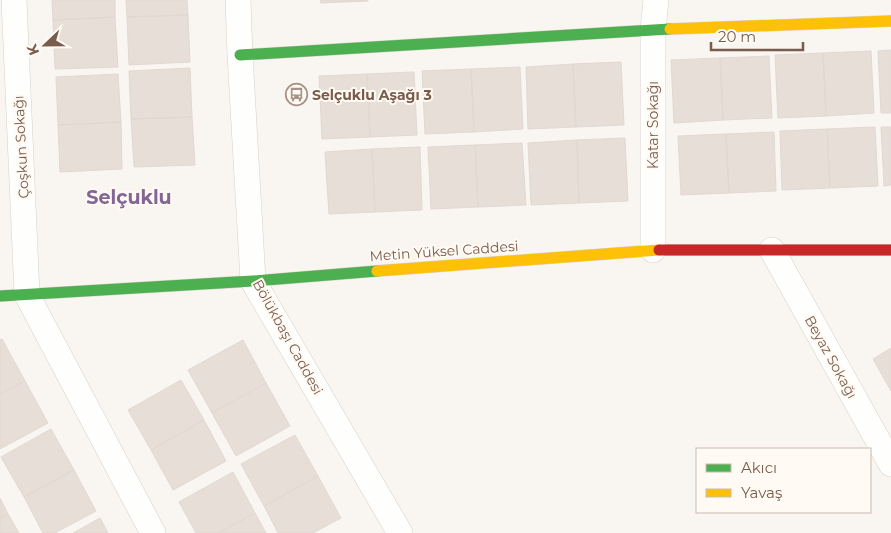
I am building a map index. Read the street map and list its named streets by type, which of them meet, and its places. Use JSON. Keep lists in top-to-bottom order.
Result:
{
  "streets": {
    "street": [
      "Katar Sokağı",
      "Çoşkun Sokağı",
      "Metin Yüksel Caddesi",
      "Bölükbaşı Caddesi",
      "Beyaz Sokağı"
    ]
  },
  "crossings": [
    ["Katar Sokağı", "Metin Yüksel Caddesi"],
    ["Çoşkun Sokağı", "Metin Yüksel Caddesi"],
    ["Metin Yüksel Caddesi", "Bölükbaşı Caddesi"],
    ["Metin Yüksel Caddesi", "Beyaz Sokağı"]
  ],
  "districts": ["Selçuklu"],
  "places": {
    "bus stop": ["Selçuklu Aşağı 3"]
  },
  "legend": ["Akıcı", "Yavaş"],
  "scale_bar": "20 m",
  "north": "left"
}
